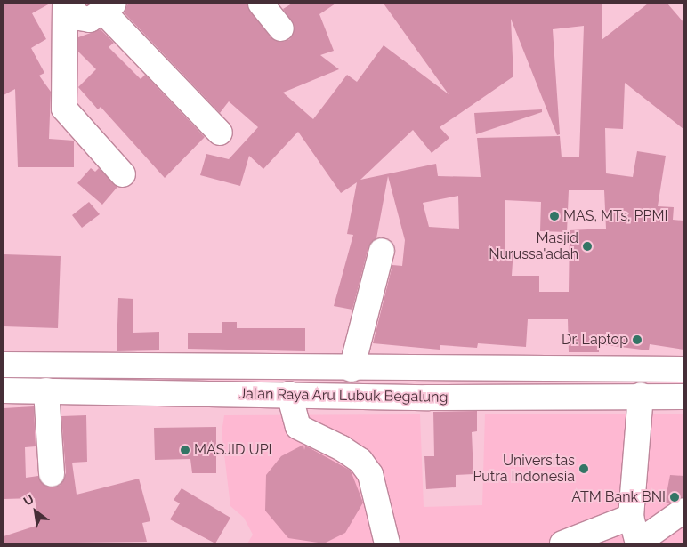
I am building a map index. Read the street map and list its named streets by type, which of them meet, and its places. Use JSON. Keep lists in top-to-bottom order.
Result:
{
  "streets": {
    "main road": ["Jalan Raya Aru Lubuk Begalung"]
  },
  "places": [
    "MAS, MTs, PPMI",
    "Masjid Nurussa'adah",
    "Dr. Laptop",
    "MASJID UPI",
    "Universitas Putra Indonesia",
    "ATM Bank BNI"
  ],
  "north": "top left"
}
